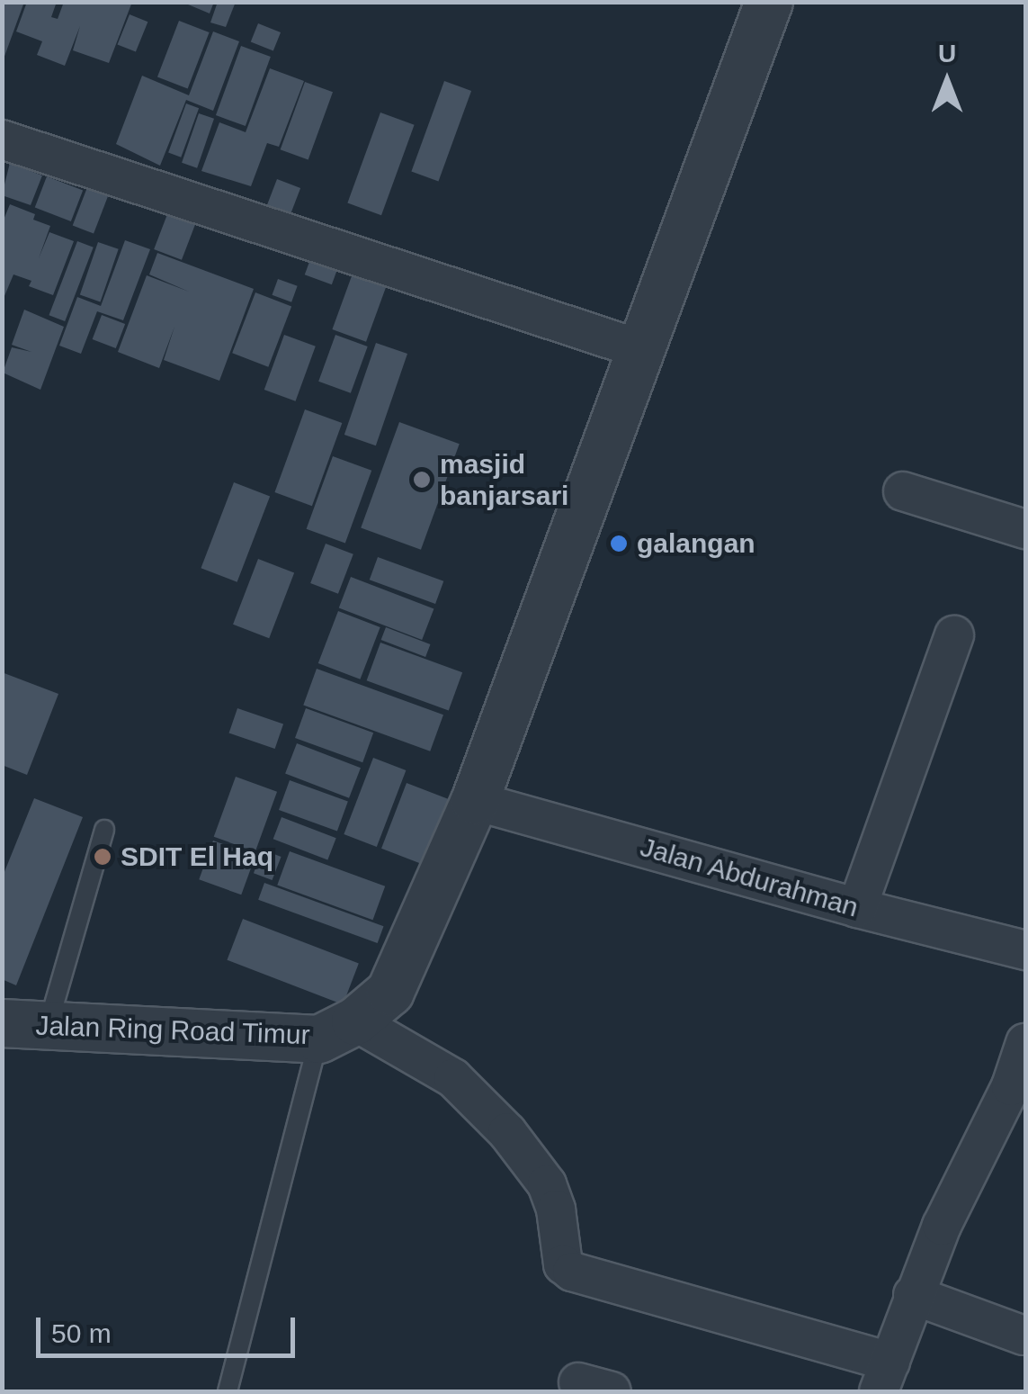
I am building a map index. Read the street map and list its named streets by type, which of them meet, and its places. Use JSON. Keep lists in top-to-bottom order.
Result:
{
  "streets": {
    "street": ["Jalan Abdurahman", "Jalan Ring Road Timur"]
  },
  "places": ["masjid banjarsari", "galangan", "SDIT El Haq"],
  "scale_bar": "50 m",
  "north": "top"
}
